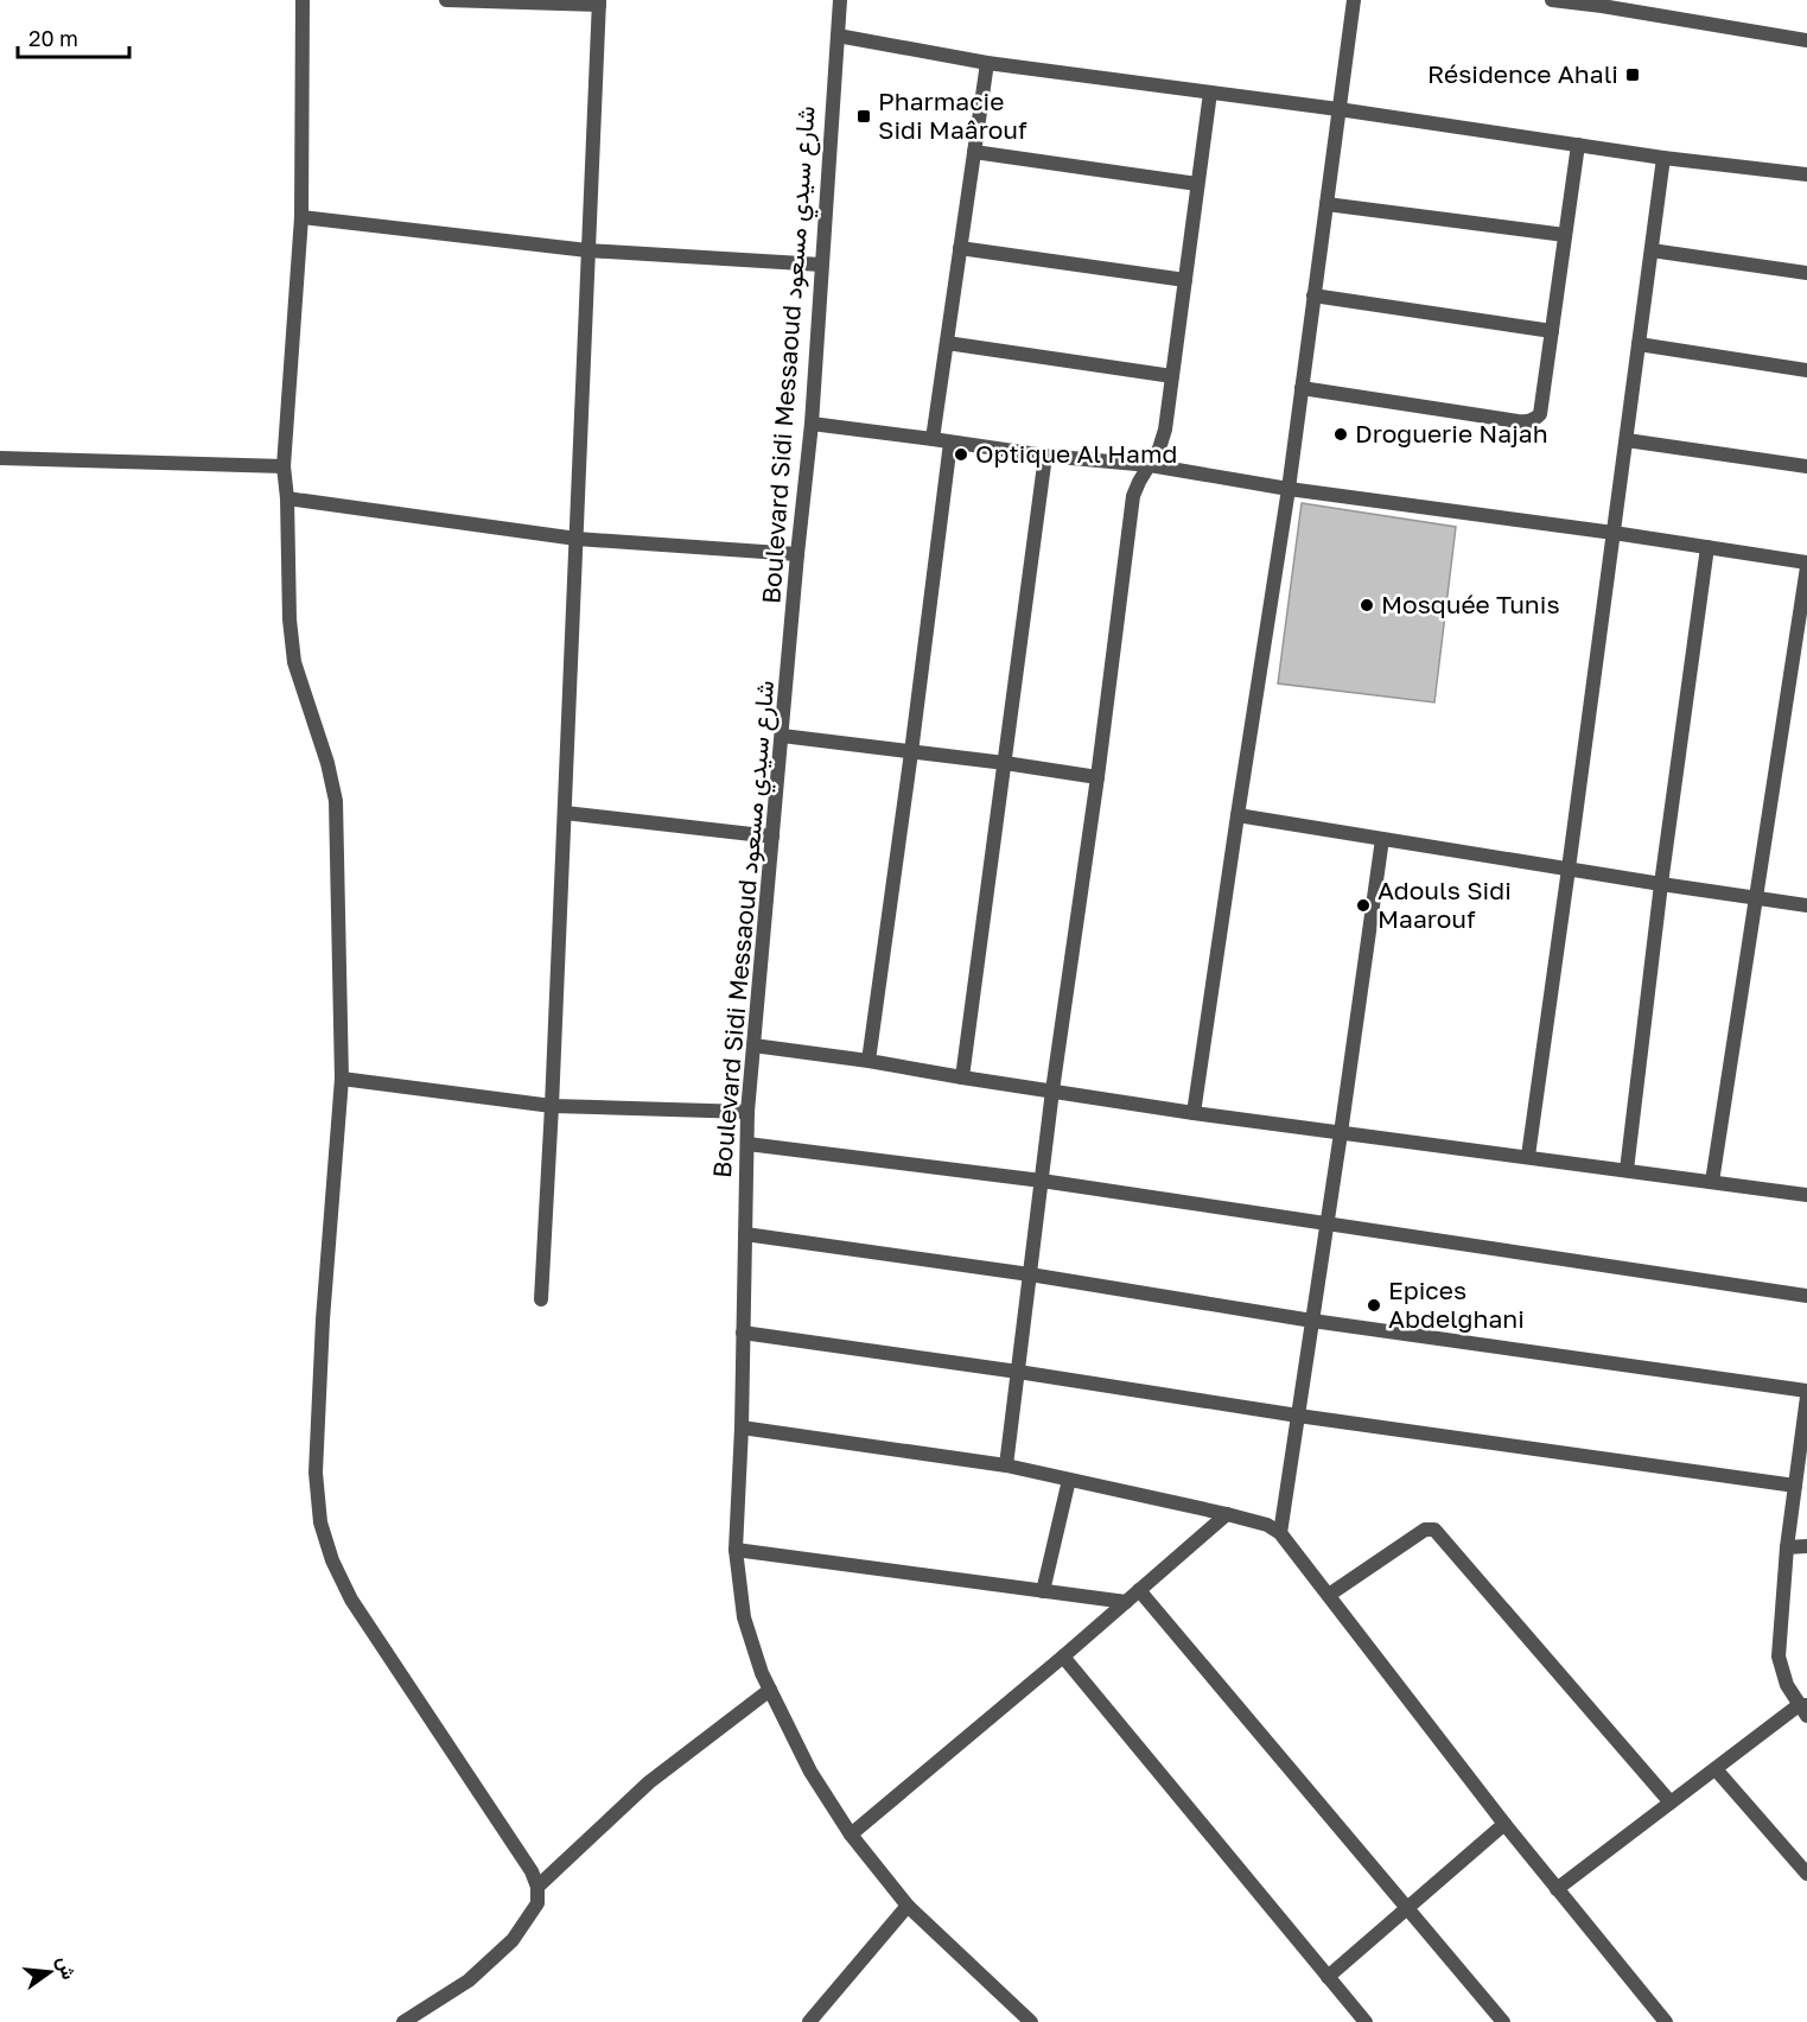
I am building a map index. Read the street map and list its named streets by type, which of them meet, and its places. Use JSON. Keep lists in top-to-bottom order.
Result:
{
  "streets": {
    "street": ["Boulevard Sidi Messaoud شارع سيدي مسعود"]
  },
  "places": {
    "transit": ["Résidence Ahali", "Pharmacie Sidi Maârouf"],
    "other": [
      "Droguerie Najah",
      "Optique Al Hamd",
      "Mosquée Tunis",
      "Adouls Sidi Maarouf",
      "Epices Abdelghani"
    ]
  },
  "scale_bar": "20 m",
  "north": "right"
}
